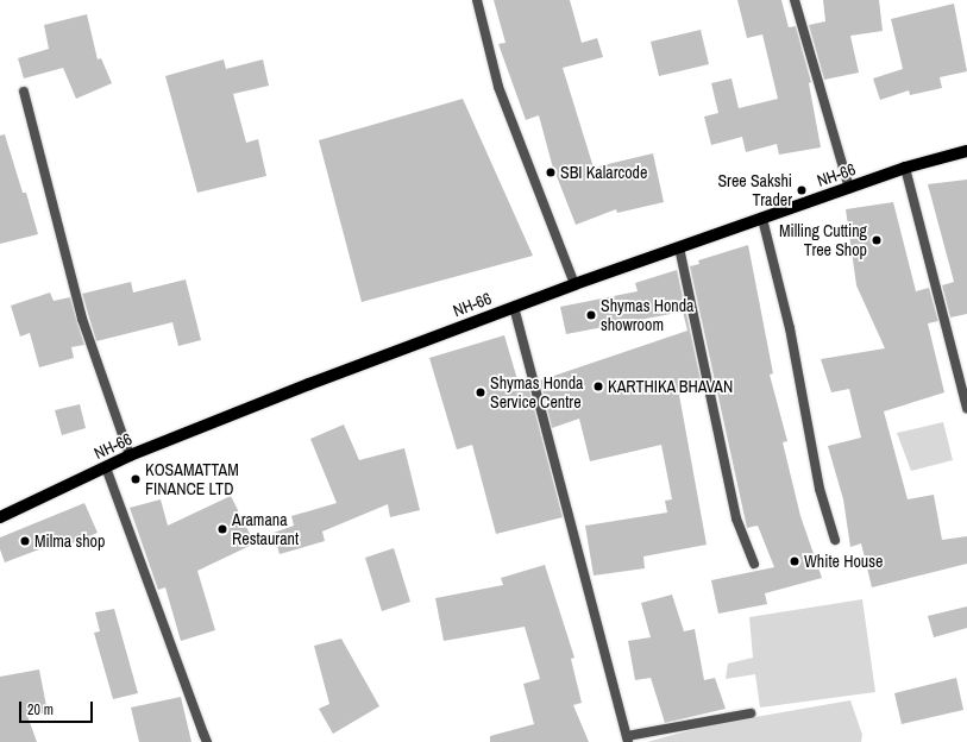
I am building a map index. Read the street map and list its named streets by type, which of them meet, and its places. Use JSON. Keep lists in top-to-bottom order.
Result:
{
  "streets": {
    "main road": ["NH-66"]
  },
  "places": [
    "SBI Kalarcode",
    "Sree Sakshi Trader",
    "Milling Cutting Tree Shop",
    "Shymas Honda showroom",
    "KARTHIKA BHAVAN",
    "Shymas Honda Service Centre",
    "KOSAMATTAM FINANCE LTD",
    "Aramana Restaurant",
    "Milma shop",
    "White House"
  ],
  "scale_bar": "20 m"
}
